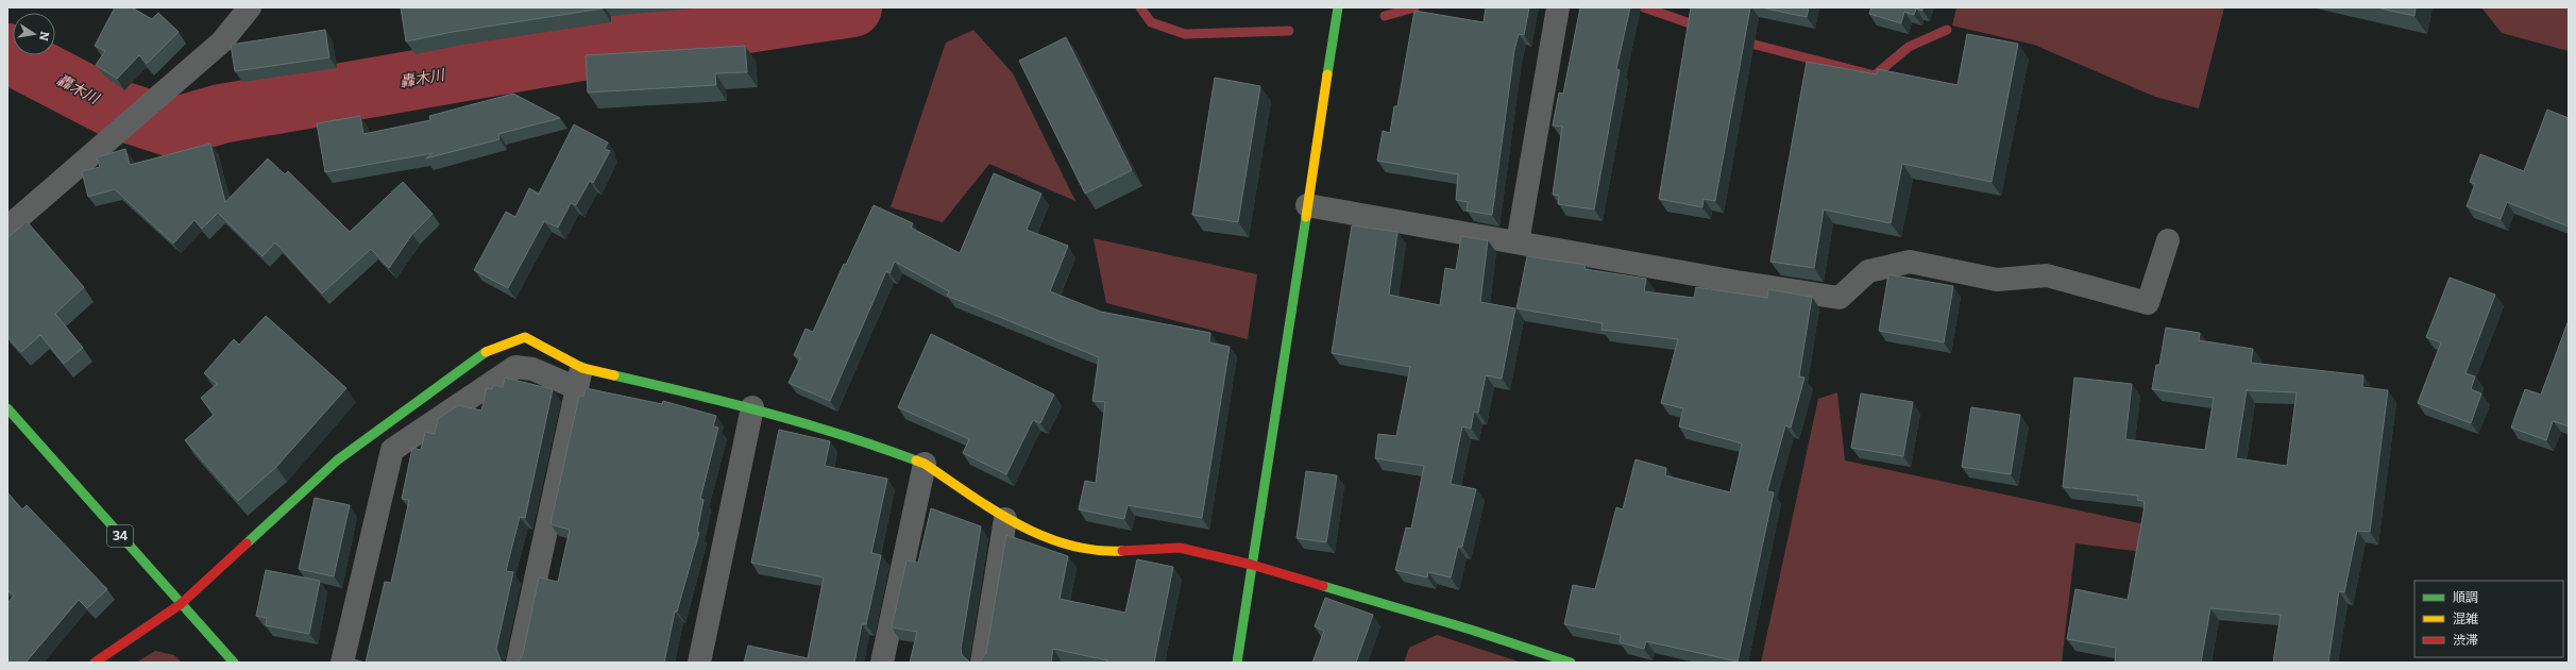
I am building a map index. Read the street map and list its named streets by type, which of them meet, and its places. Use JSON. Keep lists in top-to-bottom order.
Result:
{
  "streets": {
    "main road": ["34"]
  },
  "water": ["轟木川"],
  "legend": ["順調", "混雑", "渋滞"],
  "north": "right"
}
